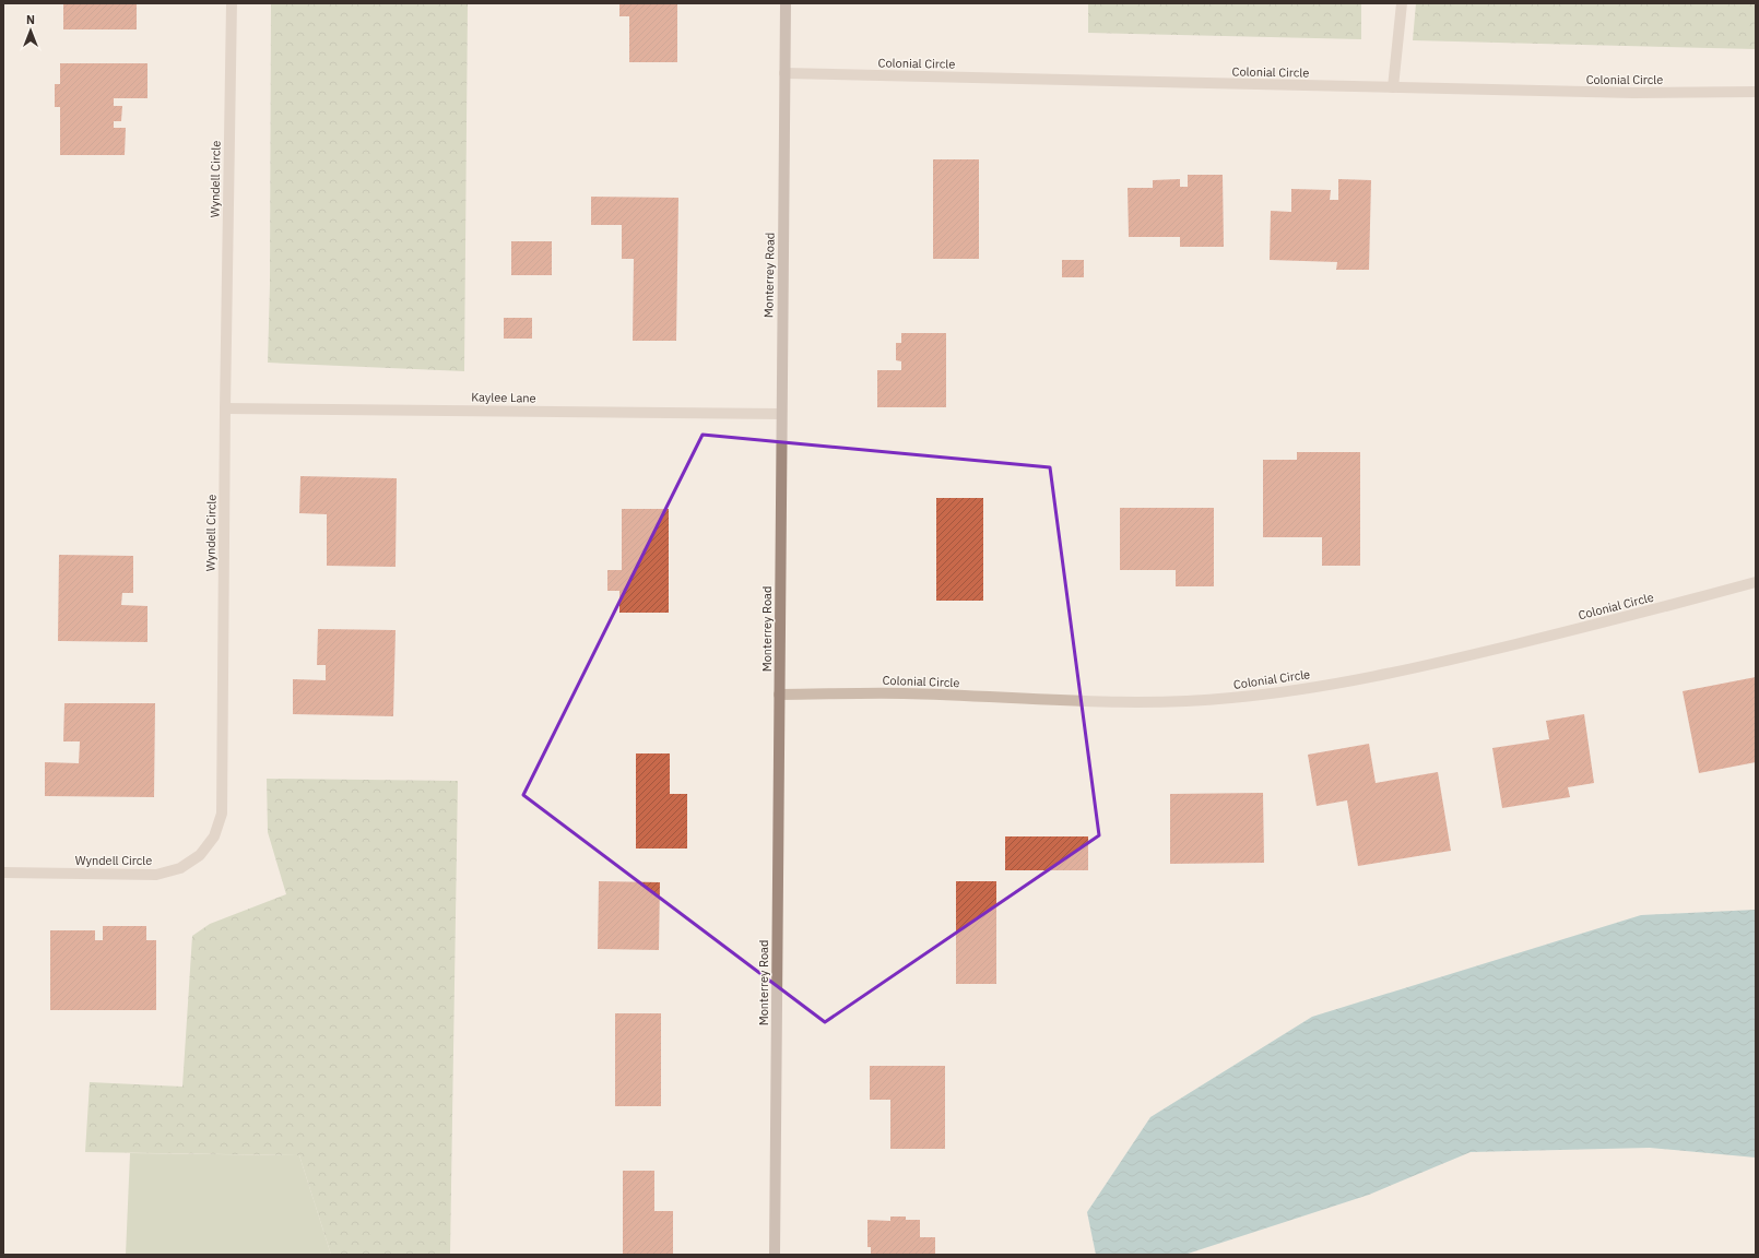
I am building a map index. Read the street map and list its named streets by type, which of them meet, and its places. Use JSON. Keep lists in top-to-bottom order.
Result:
{
  "streets": {
    "street": [
      "Colonial Circle",
      "Wyndell Circle",
      "Monterrey Road",
      "Kaylee Lane"
    ]
  },
  "crossings": [
    ["Colonial Circle", "Monterrey Road"],
    ["Wyndell Circle", "Kaylee Lane"],
    ["Monterrey Road", "Kaylee Lane"]
  ],
  "north": "top"
}
